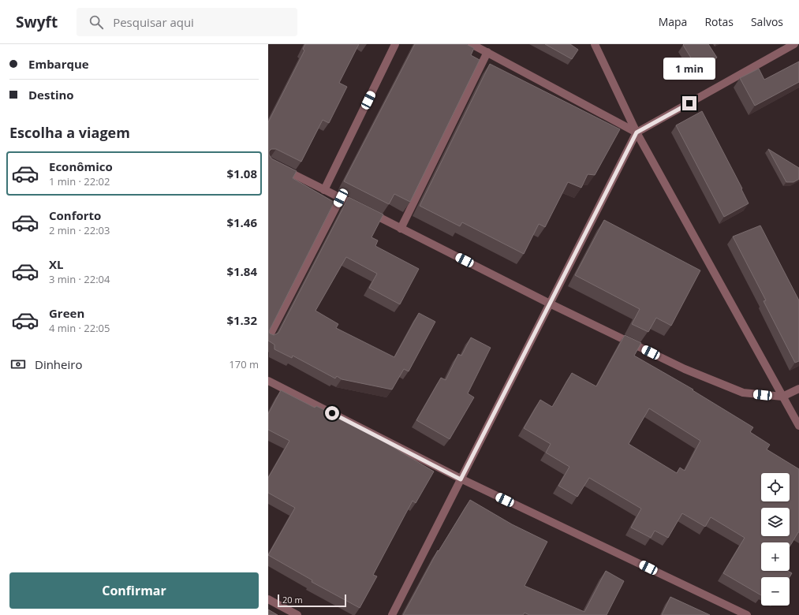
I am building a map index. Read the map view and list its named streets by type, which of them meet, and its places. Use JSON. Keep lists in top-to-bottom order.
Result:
{
  "scale_bar": "20 m",
  "page": {
    "header": "Swyft",
    "search": "Pesquisar aqui",
    "nav": ["Mapa", "Rotas", "Salvos"],
    "banner": ["Embarque", "Destino"],
    "bubble": "1 min",
    "heading": "Escolha a viagem",
    "list": [
      {
        "name": "Econômico",
        "note": "1 min · 22:02",
        "value": "$1.08"
      },
      {
        "name": "Conforto",
        "note": "2 min · 22:03",
        "value": "$1.46"
      },
      {
        "name": "XL",
        "note": "3 min · 22:04",
        "value": "$1.84"
      },
      {
        "name": "Green",
        "note": "4 min · 22:05",
        "value": "$1.32"
      }
    ],
    "pay": ["Dinheiro", "170 m"],
    "map_buttons": ["+", "−"],
    "buttons": "Confirmar",
    "scale": "20 m"
  }
}
